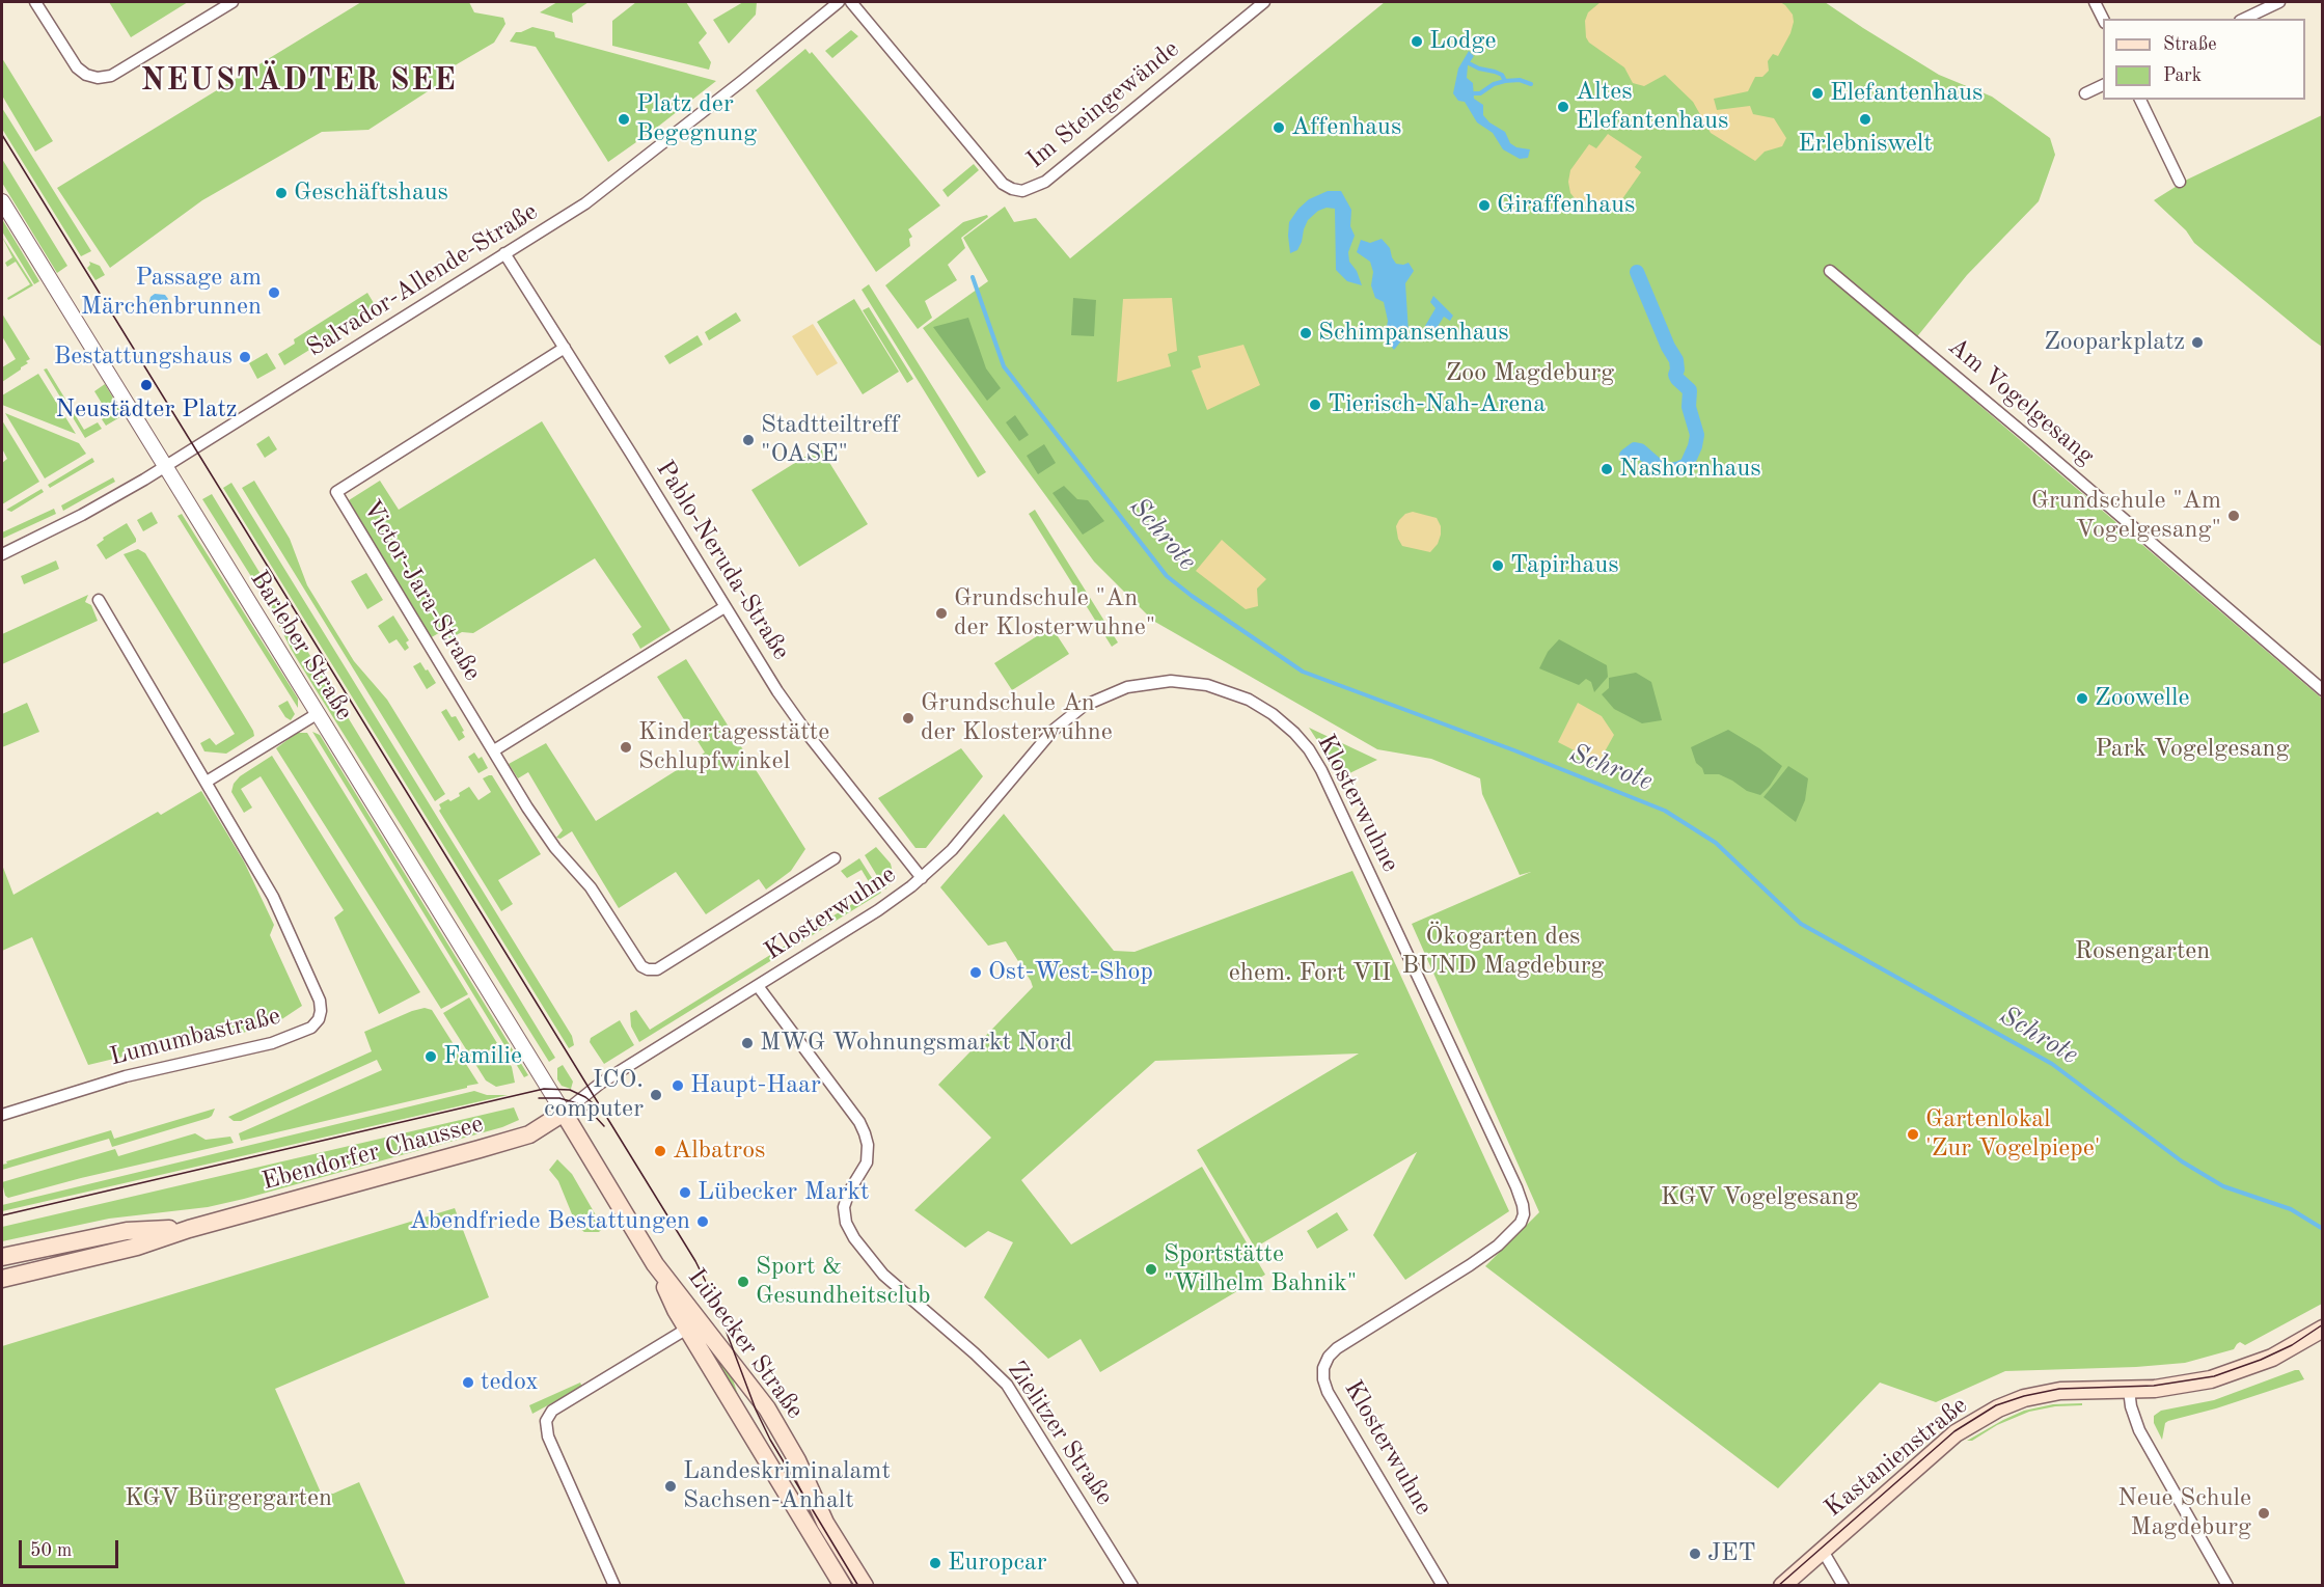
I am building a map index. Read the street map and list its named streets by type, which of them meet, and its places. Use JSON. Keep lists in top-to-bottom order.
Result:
{
  "streets": {
    "main road": ["Ebendorfer Chaussee", "Lübecker Straße", "Kastanienstraße"],
    "street": [
      "Im Steingewände",
      "Salvador-Allende-Straße",
      "Am Vogelgesang",
      "Pablo-Neruda-Straße",
      "Victor-Jara-Straße",
      "Barleber Straße",
      "Klosterwuhne",
      "Lumumbastraße",
      "Zielitzer Straße"
    ]
  },
  "crossings": [
    ["Salvador-Allende-Straße", "Pablo-Neruda-Straße"],
    ["Salvador-Allende-Straße", "Barleber Straße"],
    ["Pablo-Neruda-Straße", "Victor-Jara-Straße"],
    ["Pablo-Neruda-Straße", "Klosterwuhne"],
    ["Barleber Straße", "Klosterwuhne"],
    ["Barleber Straße", "Ebendorfer Chaussee"],
    ["Barleber Straße", "Lübecker Straße"],
    ["Klosterwuhne", "Ebendorfer Chaussee"],
    ["Klosterwuhne", "Lübecker Straße"],
    ["Klosterwuhne", "Zielitzer Straße"],
    ["Ebendorfer Chaussee", "Lübecker Straße"]
  ],
  "districts": ["NEUSTÄDTER SEE"],
  "water": ["Schrote"],
  "parks": [
    "Zoo Magdeburg",
    "Park Vogelgesang",
    "Ökogarten des BUND Magdeburg",
    "Rosengarten",
    "ehem. Fort VII",
    "KGV Vogelgesang",
    "KGV Bürgergarten"
  ],
  "places": [
    "Lodge",
    "Elefantenhaus",
    "Altes Elefantenhaus",
    "Platz der Begegnung",
    "Erlebniswelt",
    "Affenhaus",
    "Geschäftshaus",
    "Giraffenhaus",
    "Passage am Märchenbrunnen",
    "Schimpansenhaus",
    "Zooparkplatz",
    "Bestattungshaus",
    "Neustädter Platz",
    "Tierisch-Nah-Arena",
    "Stadtteiltreff \"OASE\"",
    "Nashornhaus",
    "Grundschule \"Am Vogelgesang\"",
    "Tapirhaus",
    "Grundschule \"An der Klosterwuhne\"",
    "Zoowelle",
    "Grundschule An der Klosterwuhne",
    "Kindertagesstätte Schlupfwinkel",
    "Ost-West-Shop",
    "MWG Wohnungsmarkt Nord",
    "Familie",
    "Haupt-Haar",
    "ICO. computer",
    "Gartenlokal 'Zur Vogelpiepe'",
    "Albatros",
    "Lübecker Markt",
    "Abendfriede Bestattungen",
    "Sportstätte \"Wilhelm Bahnik\"",
    "Sport & Gesundheitsclub",
    "tedox",
    "Landeskriminalamt Sachsen-Anhalt",
    "Neue Schule Magdeburg",
    "JET",
    "Europcar"
  ],
  "legend": ["Straße", "Park"],
  "scale_bar": "50 m"
}
